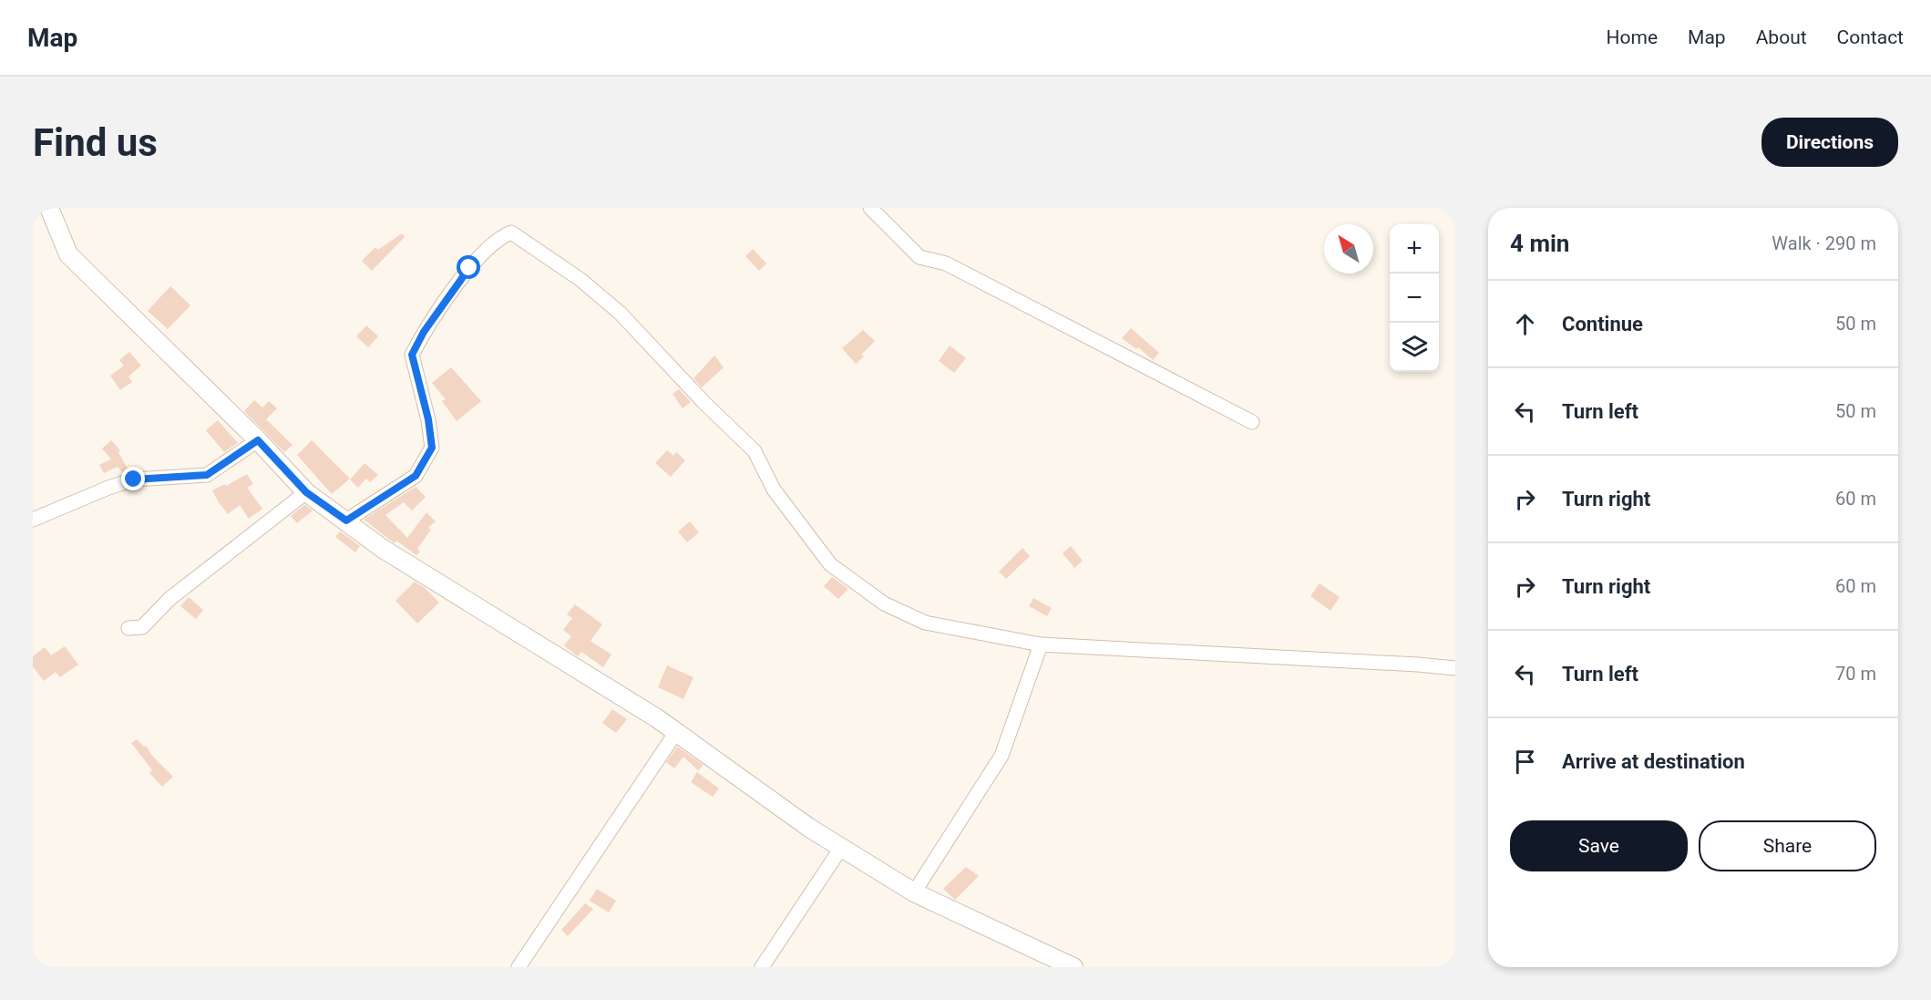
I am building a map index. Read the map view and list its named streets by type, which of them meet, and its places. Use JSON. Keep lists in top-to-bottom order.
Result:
{
  "north": "top left",
  "page": {
    "header": "Map",
    "nav": [
      "Home",
      "Map",
      "About",
      "Contact"
    ],
    "buttons": [
      "Directions",
      ["Save", "Share"]
    ],
    "title": "Find us",
    "heading": ["4 min", "Walk · 290 m"],
    "map_buttons": ["+", "−"],
    "list": [
      ["Continue", "50 m"],
      ["Turn left", "50 m"],
      ["Turn right", "60 m"],
      ["Turn right", "60 m"],
      ["Turn left", "70 m"],
      "Arrive at destination"
    ]
  }
}
